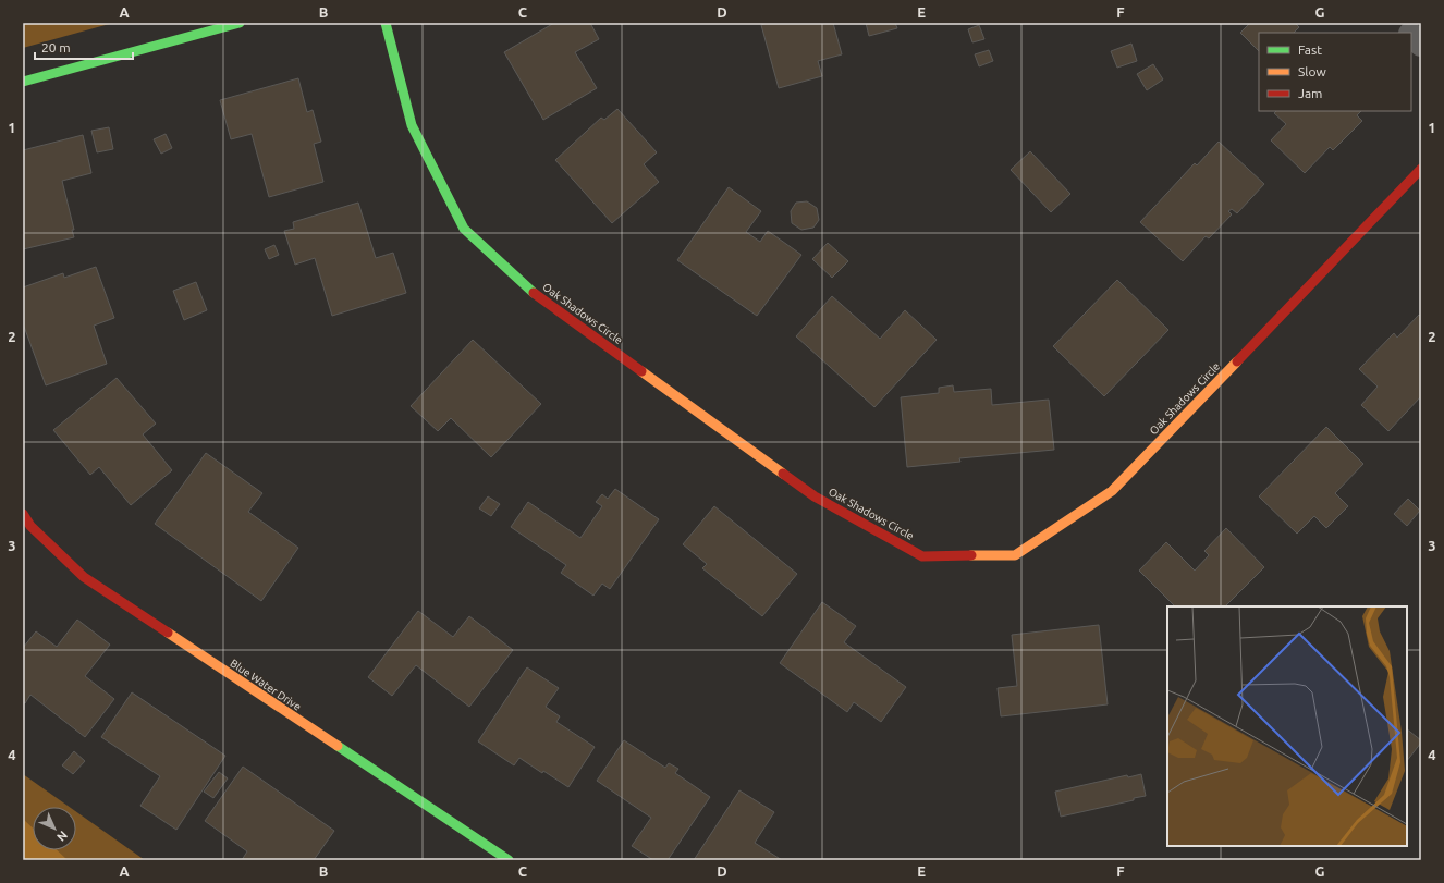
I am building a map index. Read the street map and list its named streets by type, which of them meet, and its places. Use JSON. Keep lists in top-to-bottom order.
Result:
{
  "streets": {
    "street": ["Oak Shadows Circle", "Blue Water Drive"]
  },
  "legend": ["Fast", "Slow", "Jam"],
  "scale_bar": "20 m",
  "north": "bottom right",
  "grid": {
    "columns": [
      "A",
      "B",
      "C",
      "D",
      "E",
      "F",
      "G"
    ],
    "rows": [
      "1",
      "2",
      "3",
      "4"
    ]
  }
}
